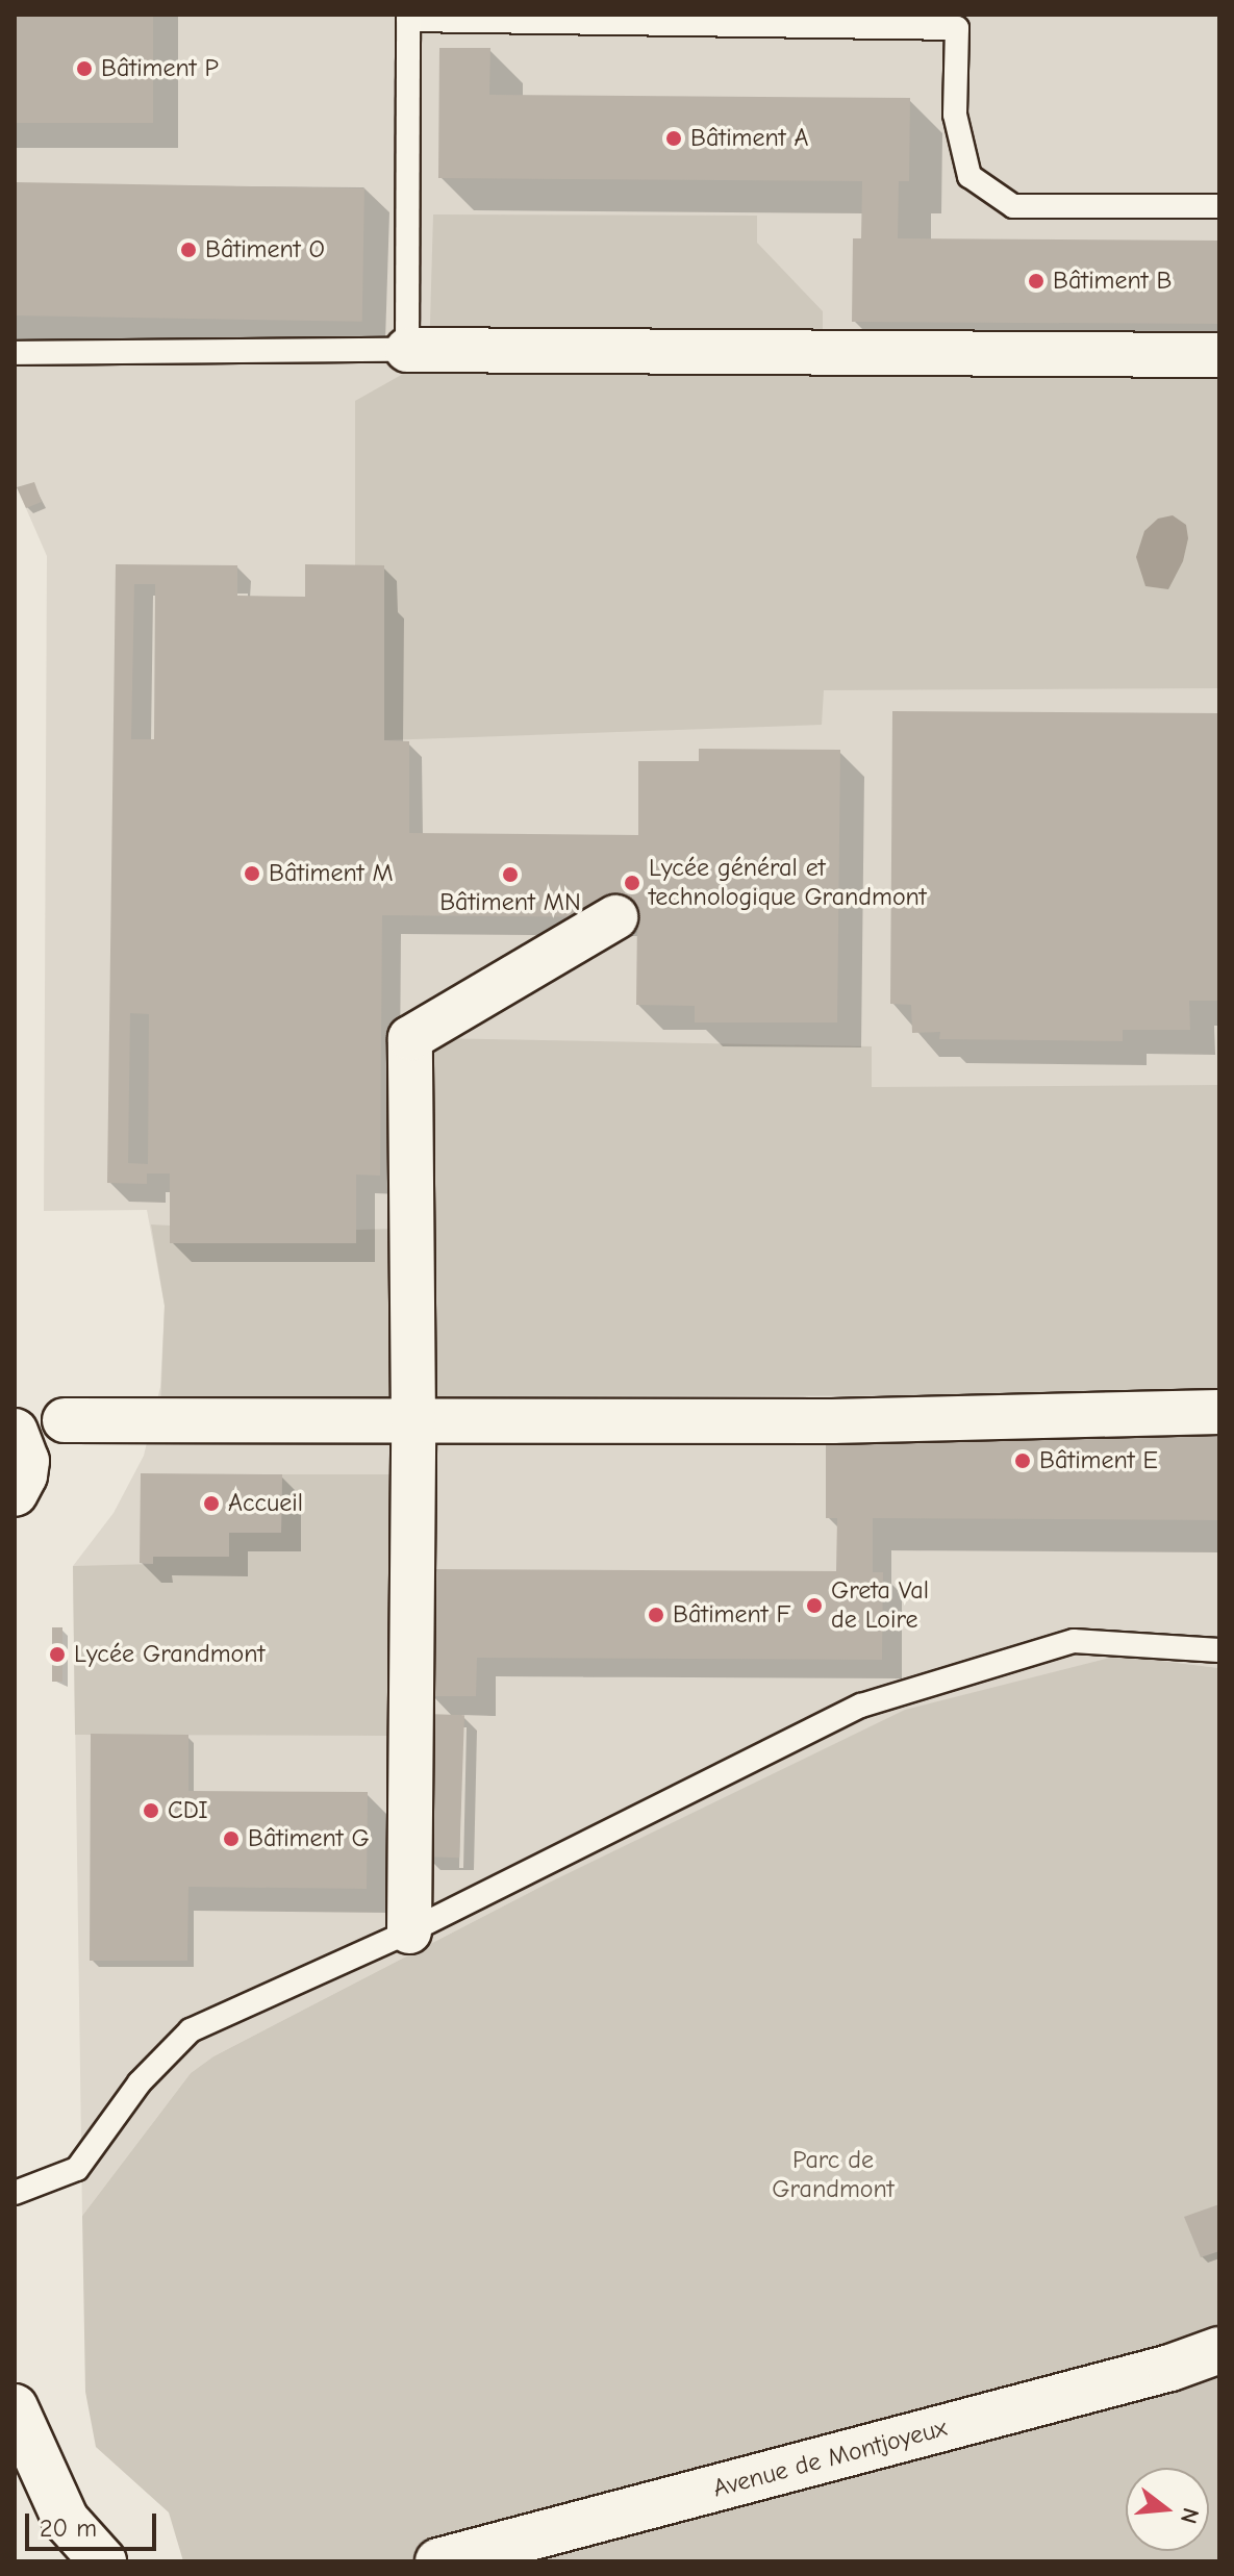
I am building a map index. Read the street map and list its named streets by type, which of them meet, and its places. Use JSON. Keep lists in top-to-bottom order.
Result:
{
  "streets": {
    "street": ["Avenue de Montjoyeux"]
  },
  "parks": ["Parc de Grandmont"],
  "places": [
    "Bâtiment P",
    "Bâtiment A",
    "Bâtiment O",
    "Bâtiment B",
    "Bâtiment M",
    "Bâtiment MN",
    "Lycée général et technologique Grandmont",
    "Bâtiment E",
    "Accueil",
    "Greta Val de Loire",
    "Bâtiment F",
    "Lycée Grandmont",
    "CDI",
    "Bâtiment G"
  ],
  "scale_bar": "20 m",
  "north": "right"
}
